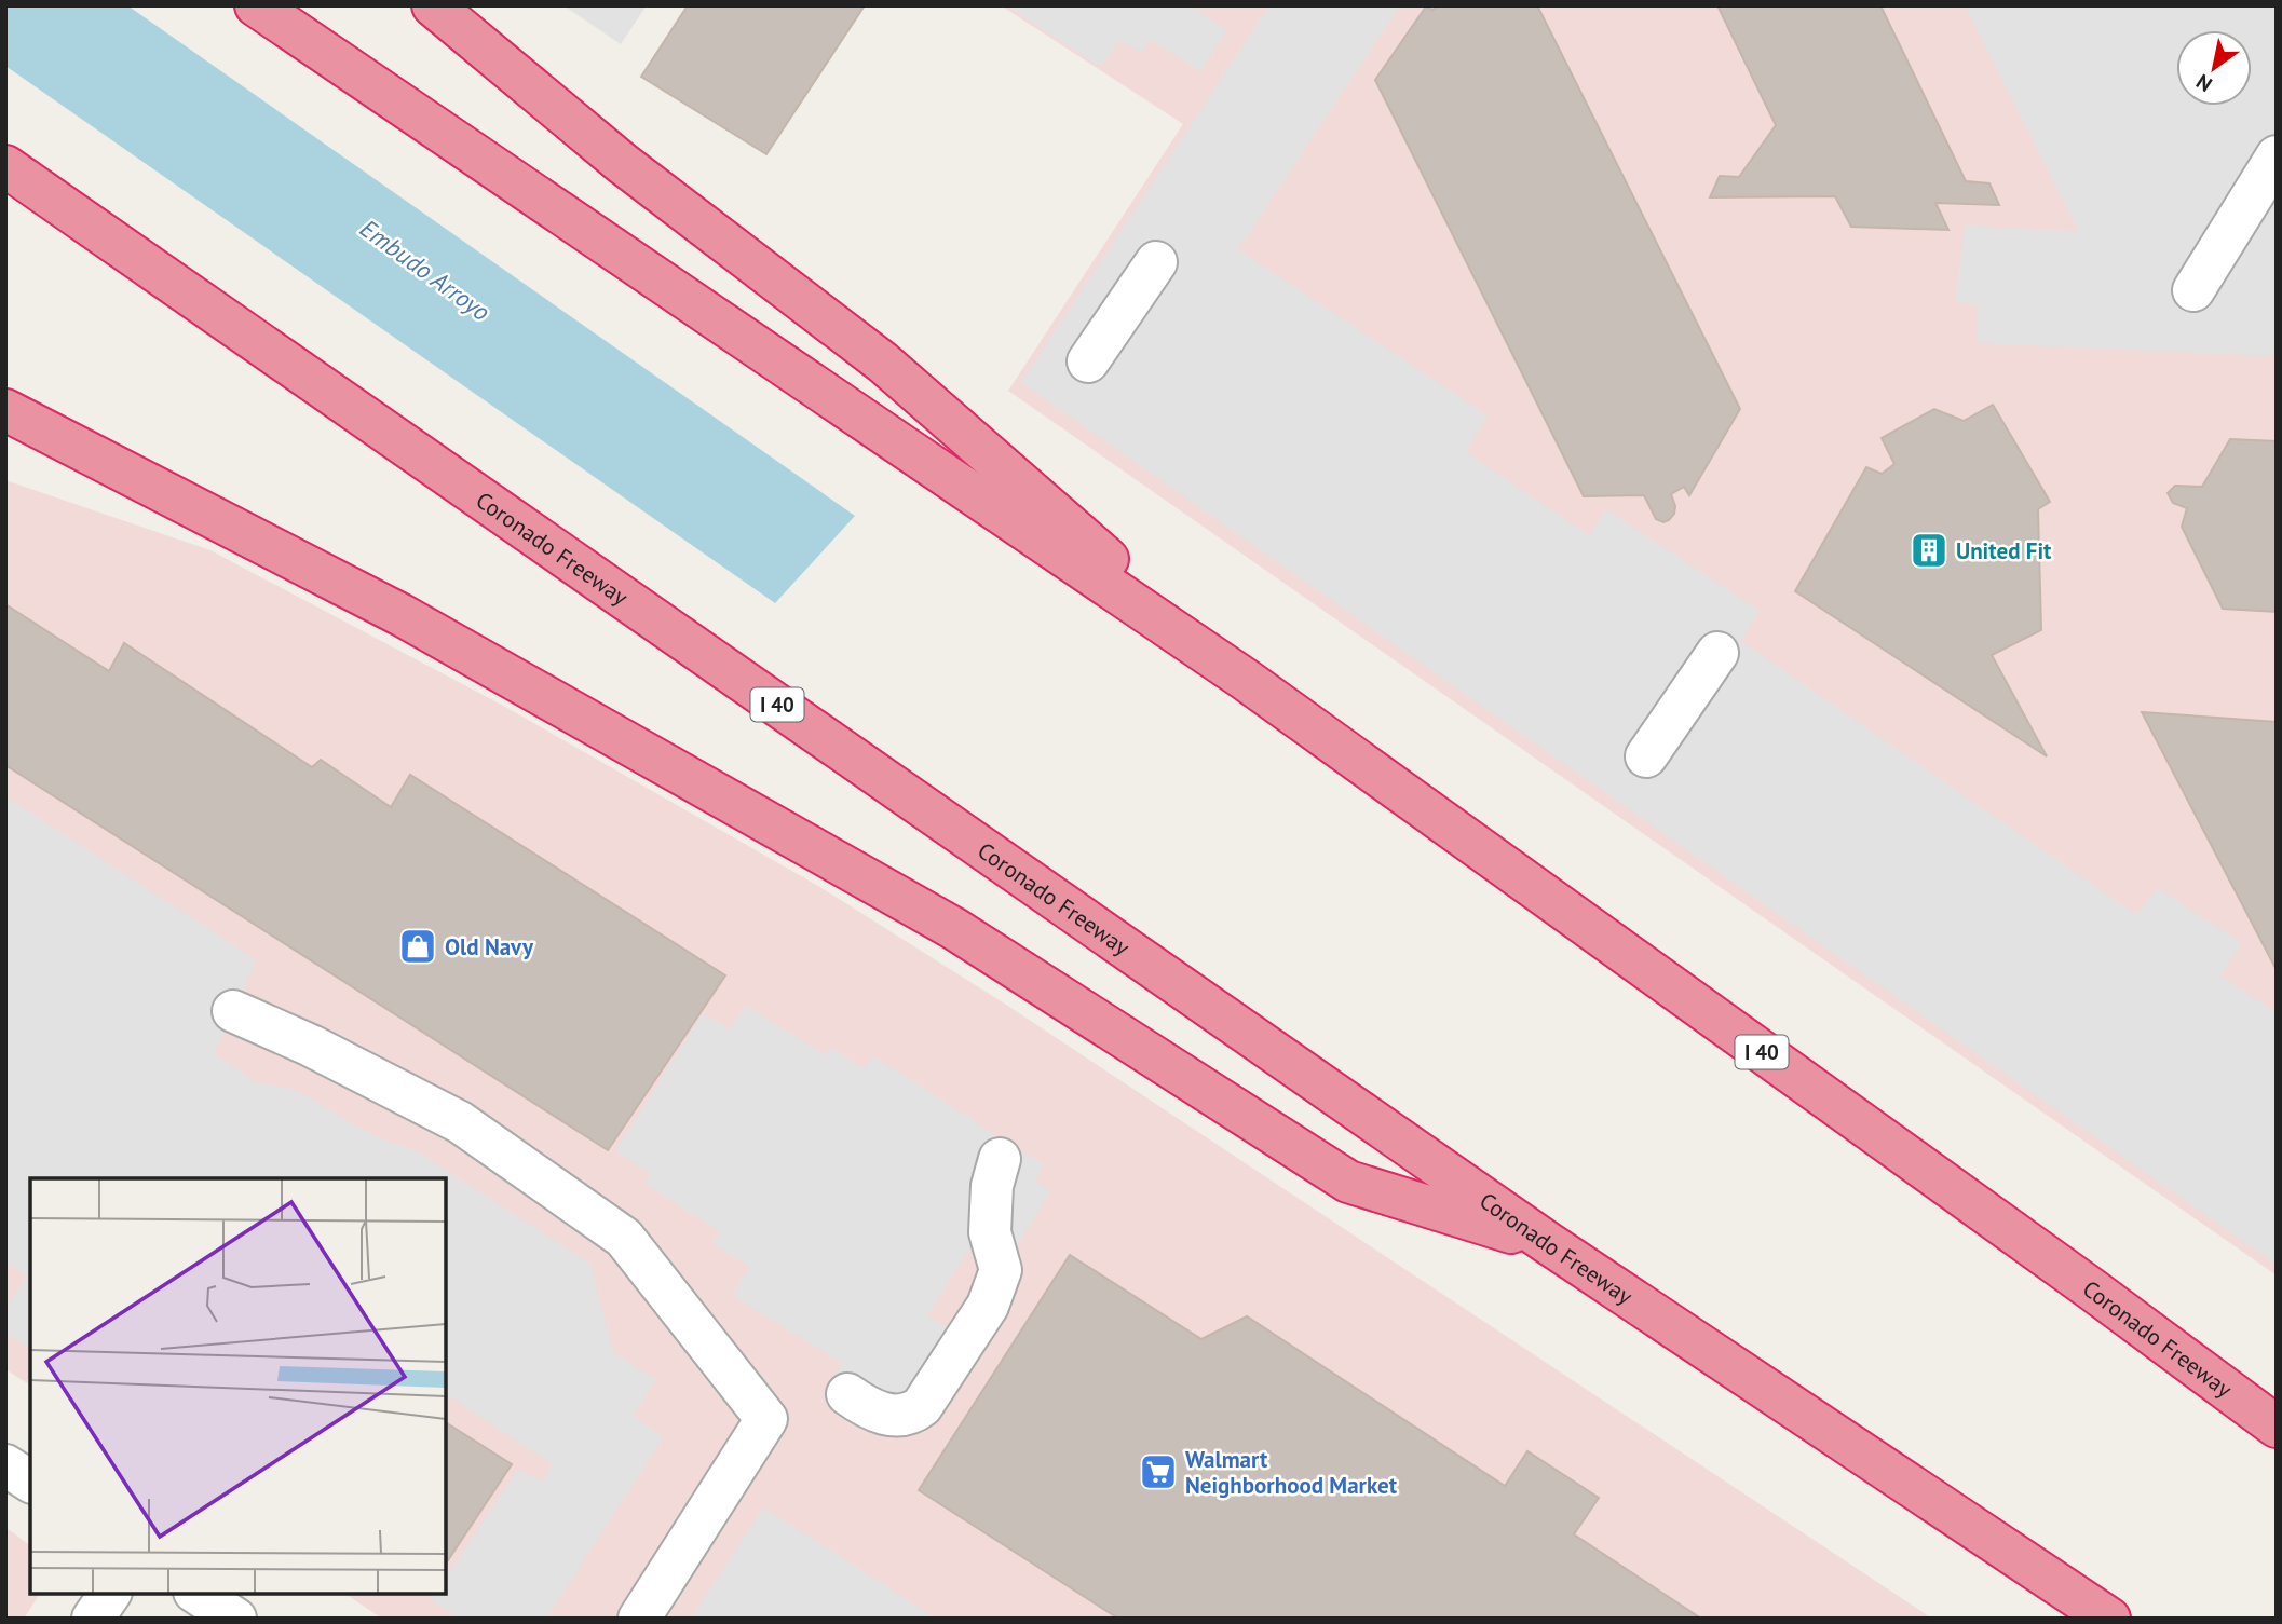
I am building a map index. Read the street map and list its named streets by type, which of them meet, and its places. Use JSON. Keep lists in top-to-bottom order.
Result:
{
  "streets": {
    "highway": ["Coronado Freeway", "I 40"]
  },
  "water": ["Embudo Arroyo"],
  "places": {
    "building": ["United Fit"],
    "shop": ["Old Navy"],
    "supermarket": ["Walmart Neighborhood Market"]
  },
  "north": "bottom left"
}
